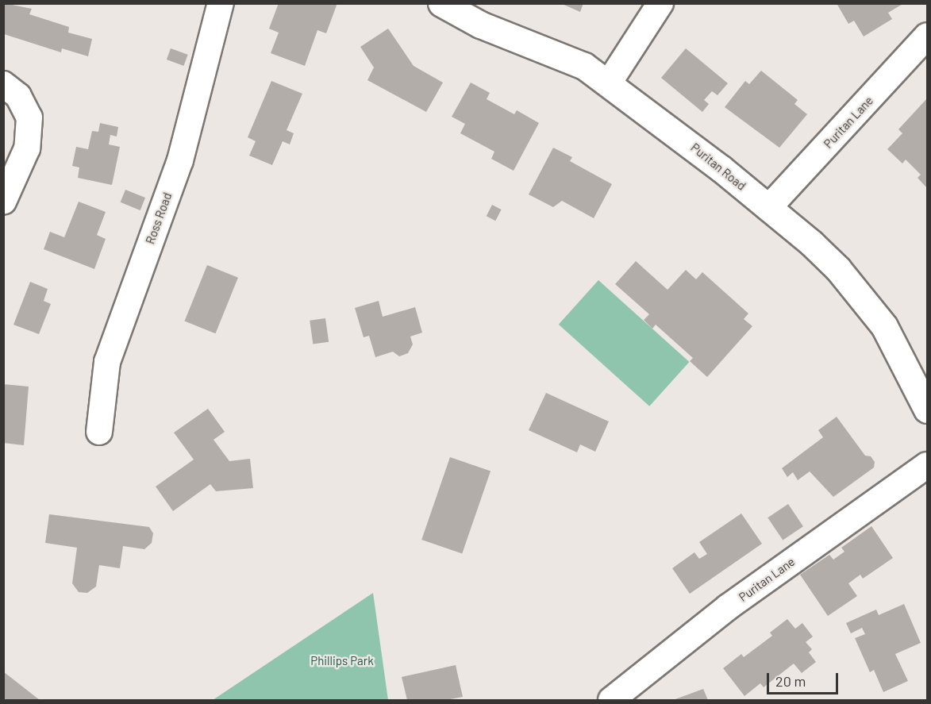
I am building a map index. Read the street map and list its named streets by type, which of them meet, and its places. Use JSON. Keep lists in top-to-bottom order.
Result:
{
  "streets": {
    "street": ["Puritan Lane", "Puritan Road", "Ross Road"]
  },
  "crossings": [
    ["Puritan Lane", "Puritan Road"]
  ],
  "parks": ["Phillips Park"],
  "scale_bar": "20 m"
}
